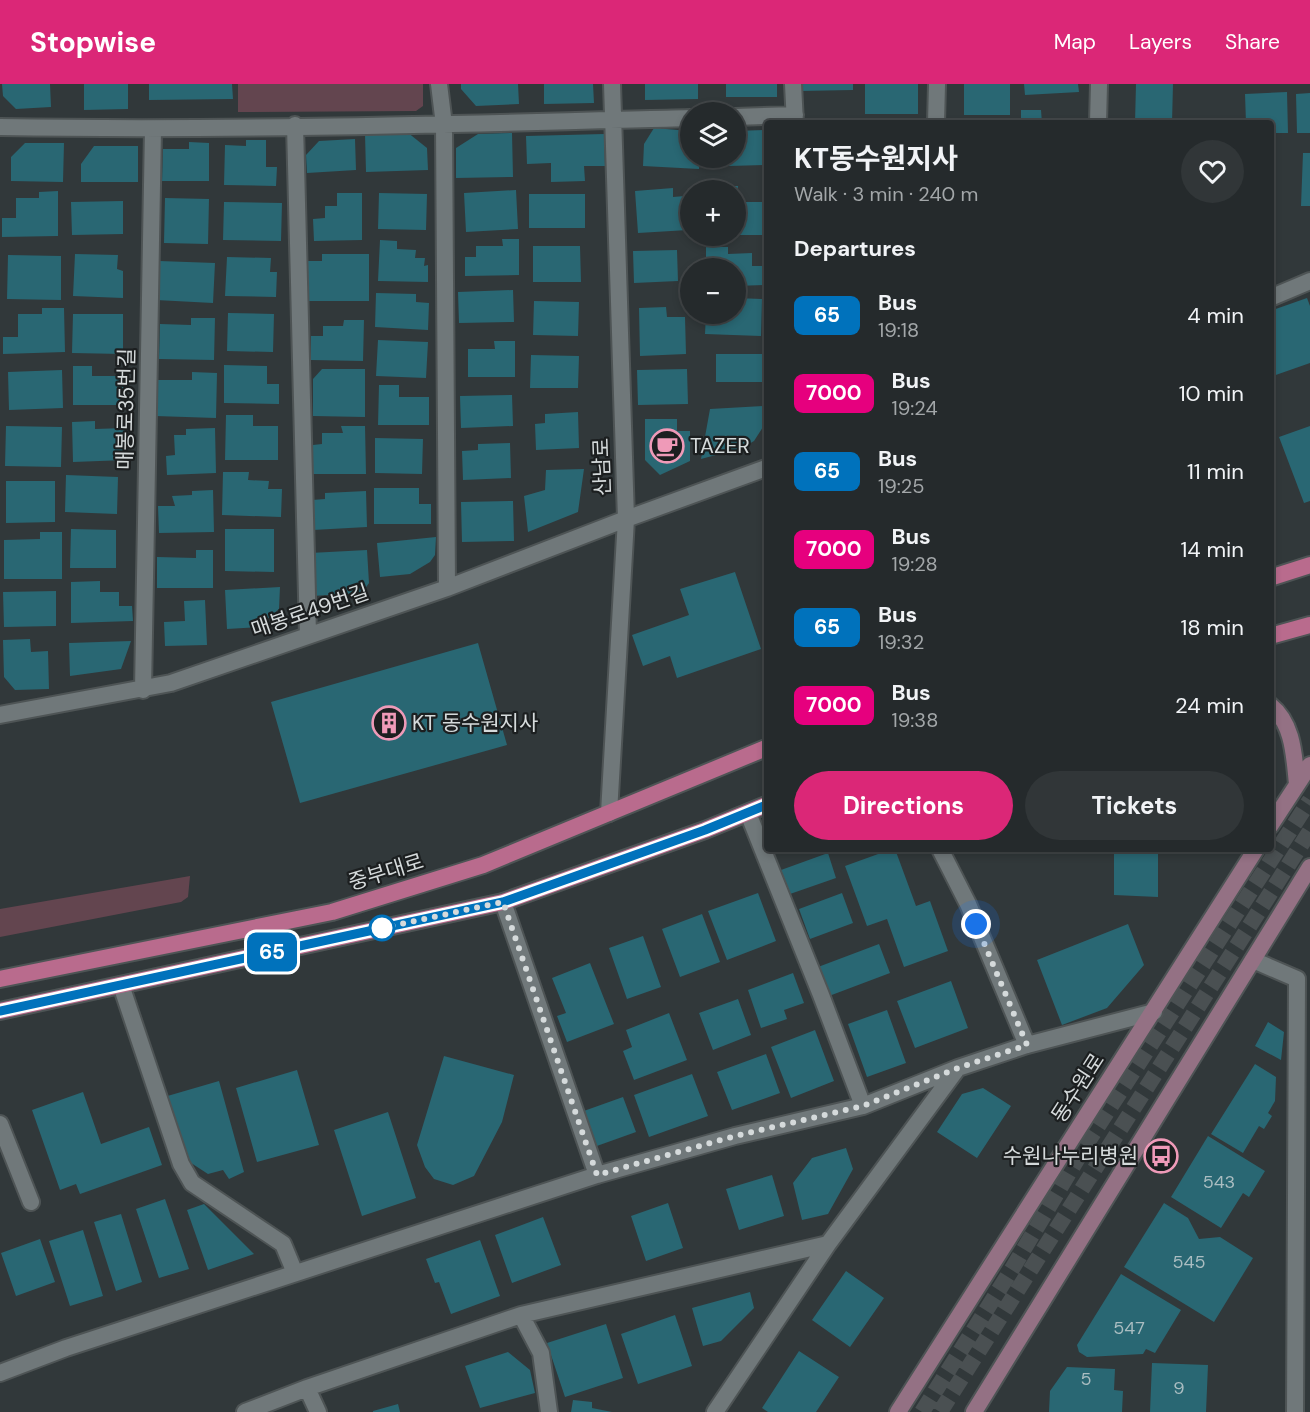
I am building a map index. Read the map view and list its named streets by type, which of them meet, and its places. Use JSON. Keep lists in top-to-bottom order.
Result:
{
  "streets": {
    "main road": ["중부대로", "동수원로"],
    "street": ["매봉로35번길", "산남로", "매봉로49번길"]
  },
  "crossings": [
    ["매봉로35번길", "매봉로49번길"],
    ["산남로", "매봉로49번길"],
    ["산남로", "중부대로"]
  ],
  "places": {
    "cafe": ["TAZER"],
    "building": ["KT 동수원지사"],
    "bus stop": ["수원나누리병원"]
  },
  "lines": ["bus line 65"],
  "house_numbers": [
    "543",
    "545",
    "547",
    "5",
    "9"
  ],
  "page": {
    "header": "Stopwise",
    "nav": ["Map", "Layers", "Share"],
    "on_map": "65",
    "map_buttons": ["+", "−"],
    "heading": [
      ["KT동수원지사", "Walk · 3 min · 240 m"],
      "Departures"
    ],
    "list": [
      {
        "mark": "65",
        "name": "Bus",
        "note": "19:18",
        "value": "4 min"
      },
      {
        "mark": "7000",
        "name": "Bus",
        "note": "19:24",
        "value": "10 min"
      },
      {
        "mark": "65",
        "name": "Bus",
        "note": "19:25",
        "value": "11 min"
      },
      {
        "mark": "7000",
        "name": "Bus",
        "note": "19:28",
        "value": "14 min"
      },
      {
        "mark": "65",
        "name": "Bus",
        "note": "19:32",
        "value": "18 min"
      },
      {
        "mark": "7000",
        "name": "Bus",
        "note": "19:38",
        "value": "24 min"
      }
    ],
    "buttons": ["Directions", "Tickets"]
  }
}
